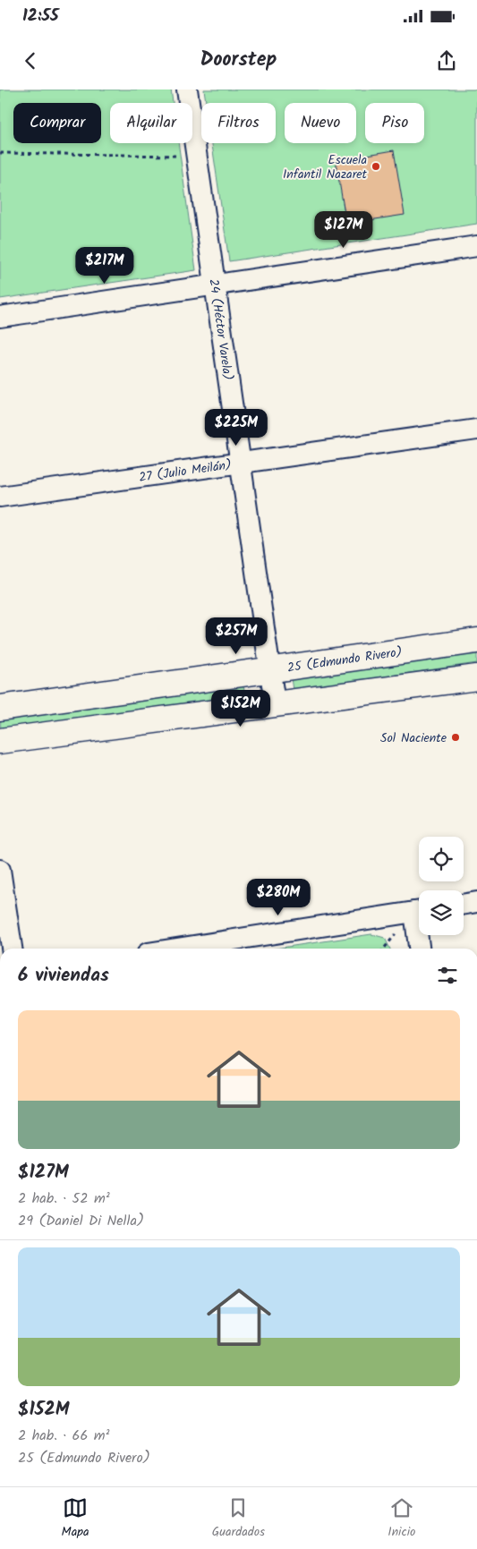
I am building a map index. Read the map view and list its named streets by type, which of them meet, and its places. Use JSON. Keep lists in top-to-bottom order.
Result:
{
  "streets": {
    "street": ["24 (Héctor Varela)", "27 (Julio Meilán)", "25 (Edmundo Rivero)"]
  },
  "crossings": [
    ["24 (Héctor Varela)", "27 (Julio Meilán)"],
    ["24 (Héctor Varela)", "25 (Edmundo Rivero)"]
  ],
  "places": ["Escuela Infantil Nazaret", "Sol Naciente"],
  "page": {
    "status": "12:55",
    "header": "Doorstep",
    "chip": [
      "Comprar",
      "Alquilar",
      "Filtros",
      "Nuevo",
      "Piso"
    ],
    "price": [
      "$127M",
      "$217M",
      "$225M",
      "$257M",
      "$152M",
      "$280M"
    ],
    "heading": "6 viviendas",
    "list": [
      {
        "name": "$127M",
        "note": "2 hab. · 52 m² · 29 (Daniel Di Nella)"
      },
      {
        "name": "$152M",
        "note": "2 hab. · 66 m² · 25 (Edmundo Rivero)"
      }
    ],
    "tabs": ["Mapa", "Guardados", "Inicio"]
  }
}
